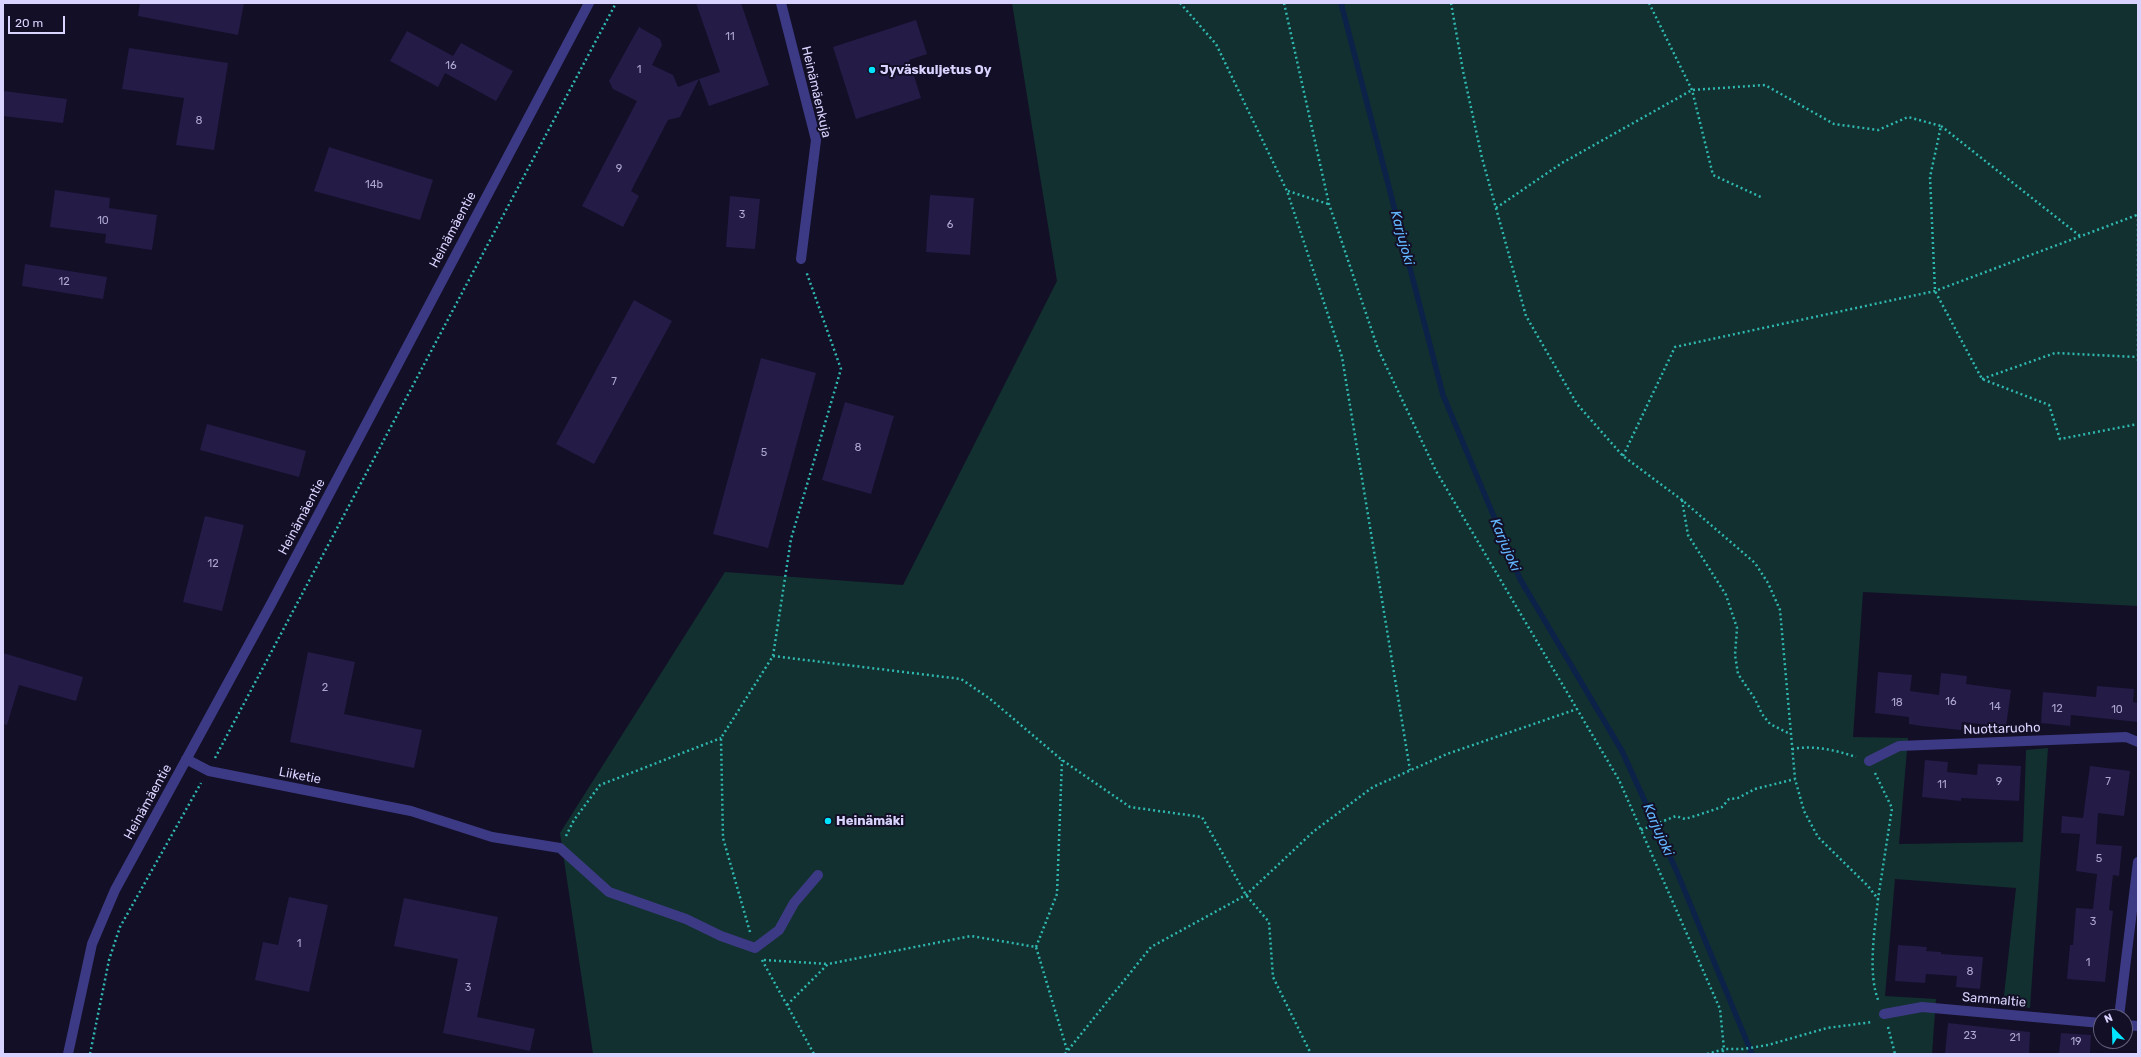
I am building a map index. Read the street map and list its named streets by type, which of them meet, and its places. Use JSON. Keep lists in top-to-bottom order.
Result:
{
  "streets": {
    "street": [
      "Heinämäenkuja",
      "Heinämäentie",
      "Nuottaruoho",
      "Liiketie",
      "Sammaltie"
    ]
  },
  "crossings": [
    ["Heinämäentie", "Liiketie"]
  ],
  "water": ["Karjujoki"],
  "places": ["Jyväskuljetus Oy", "Heinämäki"],
  "house_numbers": [
    "11",
    "16",
    "1",
    "8",
    "9",
    "14b",
    "3",
    "10",
    "6",
    "12",
    "7",
    "8",
    "5",
    "12",
    "2",
    "16",
    "18",
    "14",
    "12",
    "10",
    "9",
    "7",
    "11",
    "5",
    "3",
    "1",
    "1",
    "8",
    "3",
    "23",
    "21",
    "19"
  ],
  "scale_bar": "20 m",
  "north": "top left"
}
